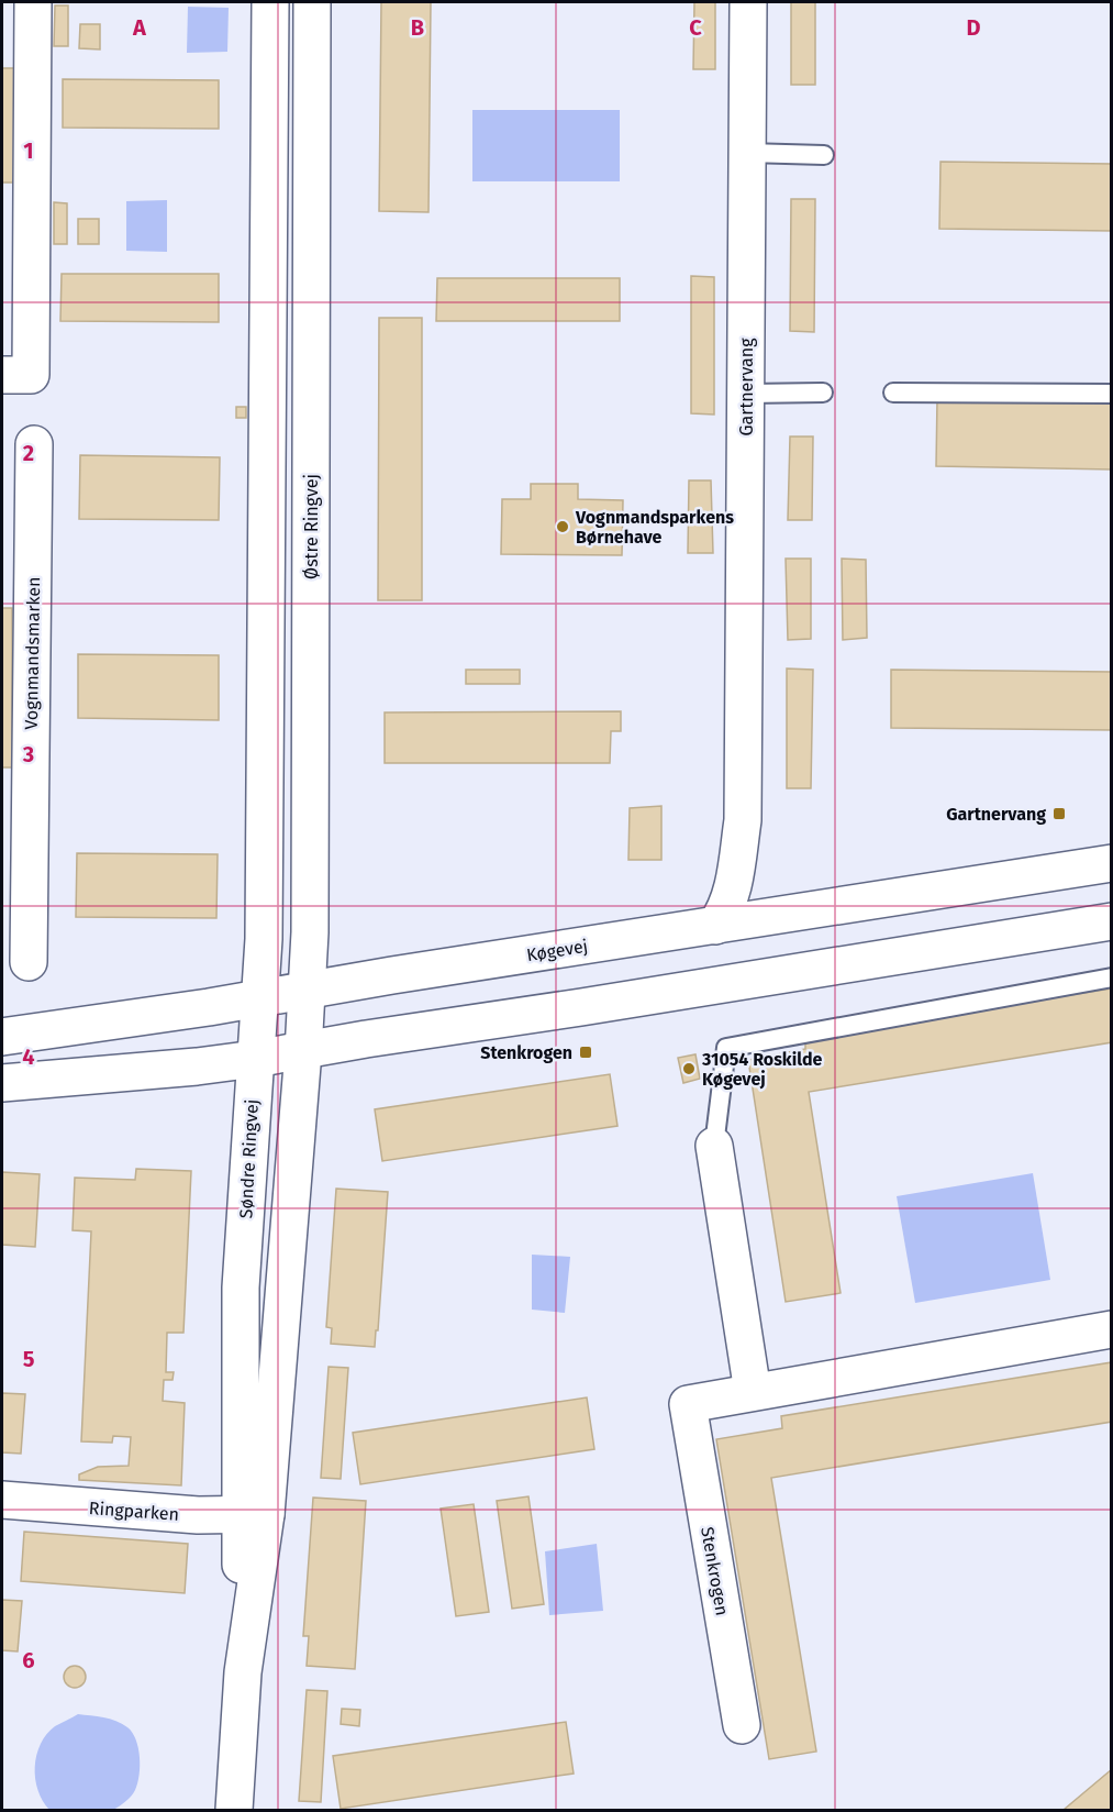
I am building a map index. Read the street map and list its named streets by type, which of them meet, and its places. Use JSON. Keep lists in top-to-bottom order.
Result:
{
  "streets": {
    "street": [
      "Gartnervang",
      "Østre Ringvej",
      "Vognmandsmarken",
      "Køgevej",
      "Søndre Ringvej",
      "Ringparken",
      "Stenkrogen"
    ]
  },
  "crossings": [
    ["Gartnervang", "Køgevej"],
    ["Østre Ringvej", "Køgevej"],
    ["Østre Ringvej", "Søndre Ringvej"],
    ["Køgevej", "Søndre Ringvej"],
    ["Søndre Ringvej", "Ringparken"]
  ],
  "places": {
    "other": ["Vognmandsparkens Børnehave", "31054 Roskilde Køgevej"],
    "transit": ["Gartnervang", "Stenkrogen"]
  },
  "grid": {
    "columns": [
      "A",
      "B",
      "C",
      "D"
    ],
    "rows": [
      "1",
      "2",
      "3",
      "4",
      "5",
      "6"
    ]
  }
}
